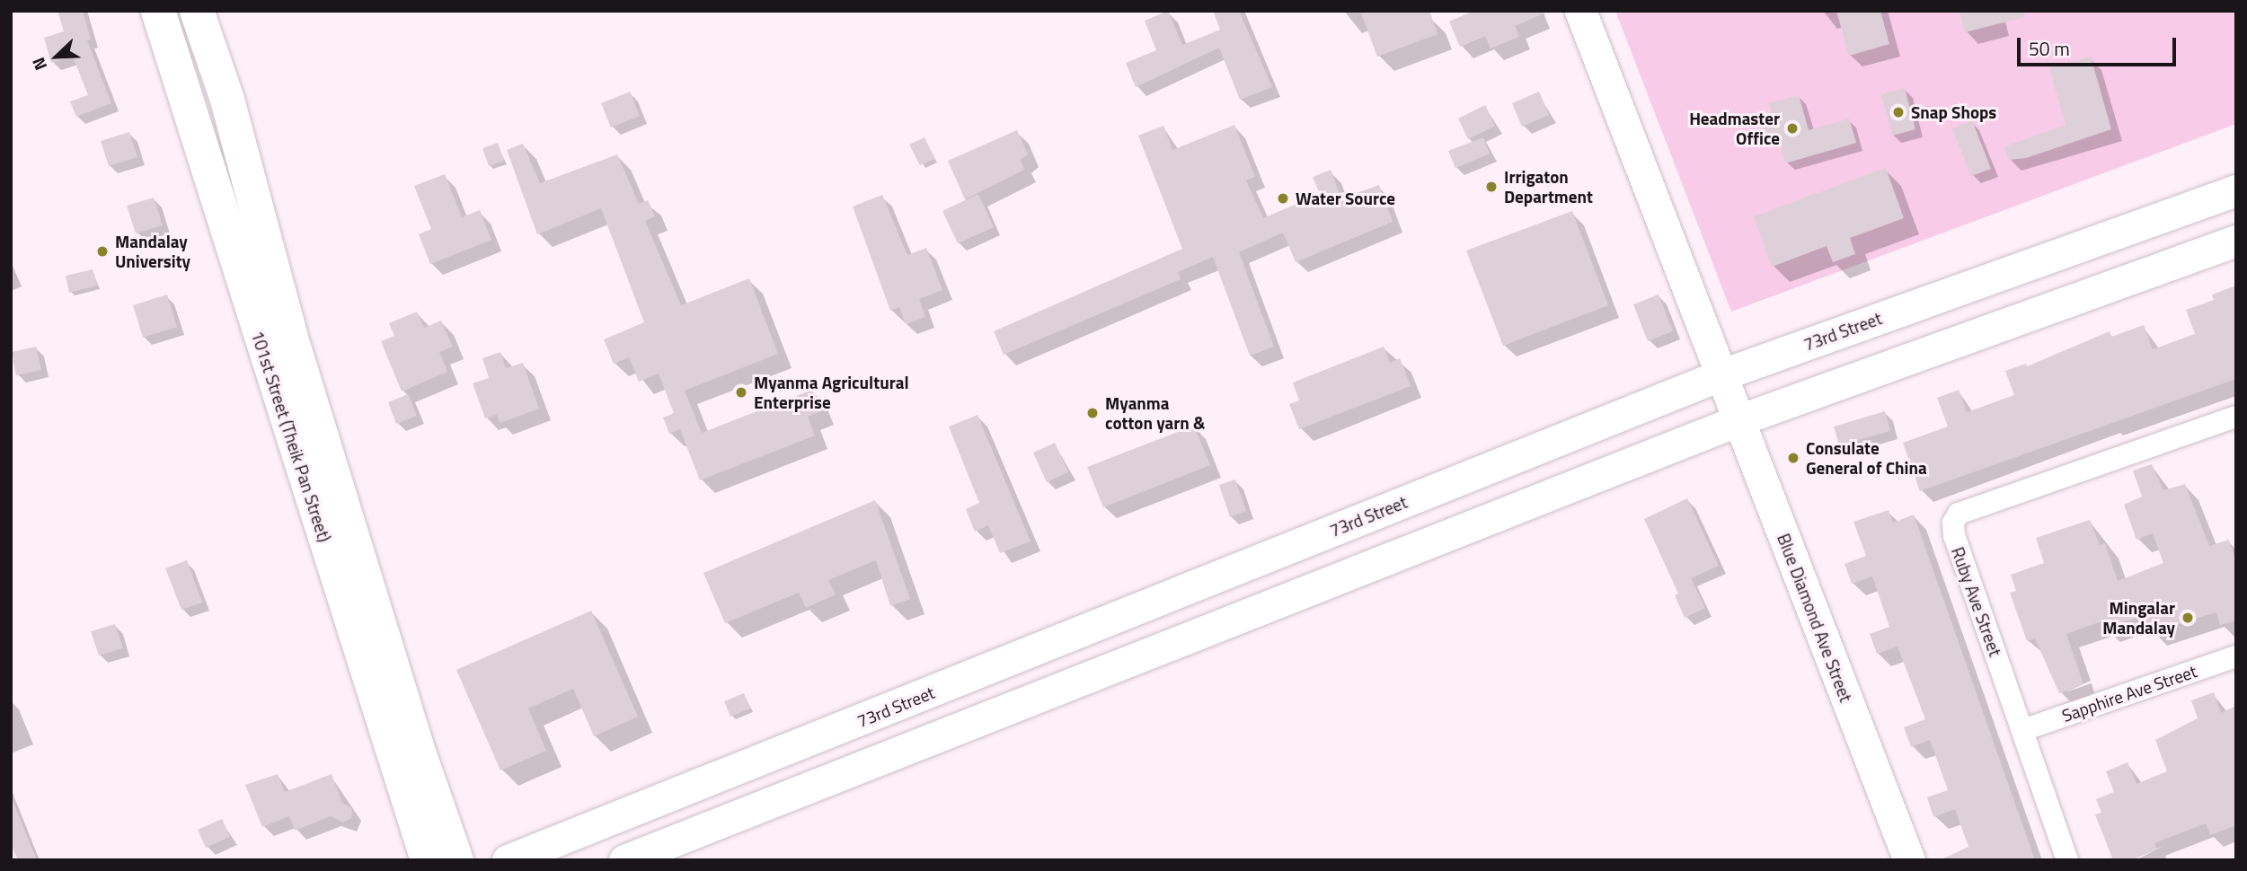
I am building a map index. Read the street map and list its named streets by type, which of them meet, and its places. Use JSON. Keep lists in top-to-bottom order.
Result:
{
  "streets": {
    "main road": ["73rd Street", "101st Street (Theik Pan Street)", "Blue Diamond Ave Street"],
    "street": ["Ruby Ave Street", "Sapphire Ave Street"]
  },
  "crossings": [
    ["73rd Street", "Blue Diamond Ave Street"],
    ["Ruby Ave Street", "Sapphire Ave Street"]
  ],
  "places": [
    "Snap Shops",
    "Headmaster Office",
    "Irrigaton Department",
    "Water Source",
    "Mandalay University",
    "Myanma Agricultural Enterprise",
    "Myanma cotton yarn &",
    "Consulate General of China",
    "Mingalar Mandalay"
  ],
  "scale_bar": "50 m",
  "north": "bottom left"
}
